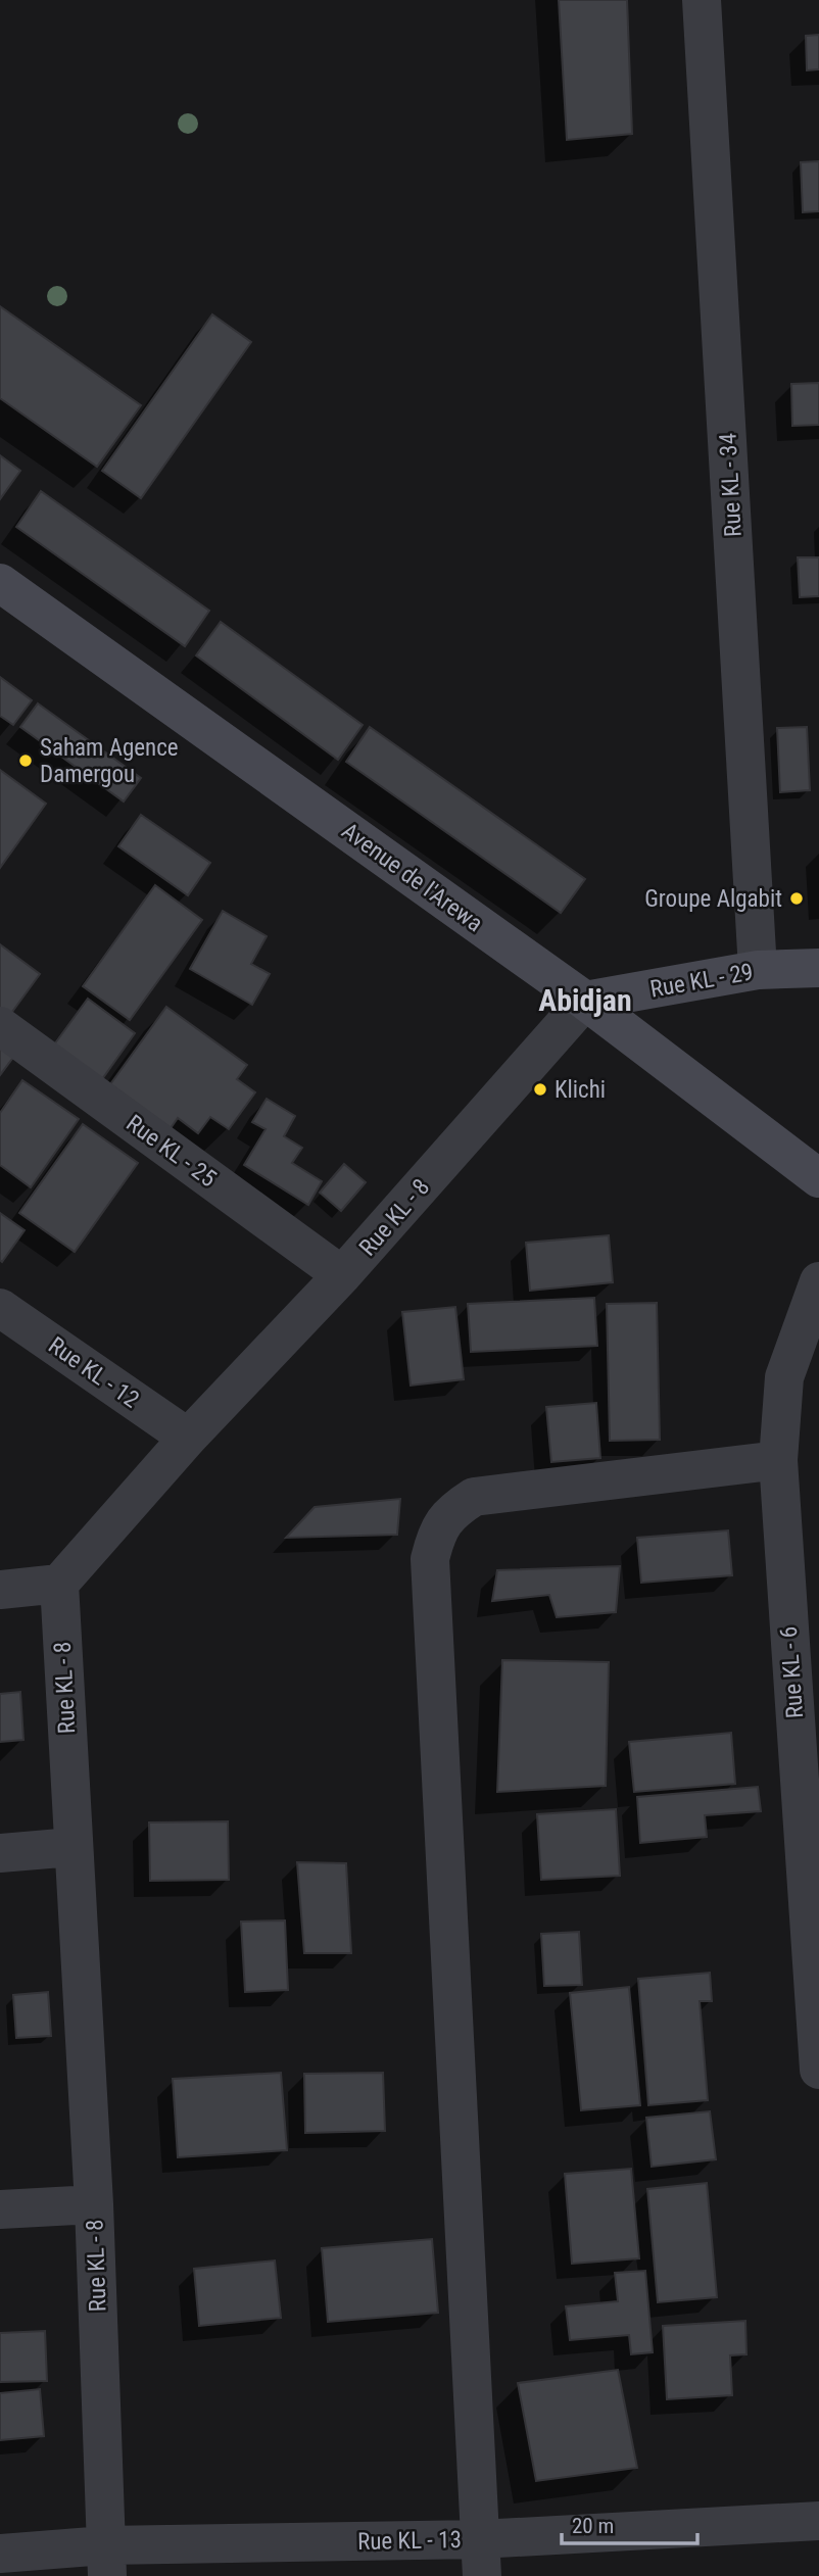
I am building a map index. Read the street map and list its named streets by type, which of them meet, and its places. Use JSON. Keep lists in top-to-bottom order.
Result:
{
  "streets": {
    "street": [
      "Rue KL - 34",
      "Avenue de l'Arewa",
      "Rue KL - 29",
      "Rue KL - 25",
      "Rue KL - 8",
      "Rue KL - 12",
      "Rue KL - 6",
      "Rue KL - 13"
    ]
  },
  "crossings": [
    ["Rue KL - 34", "Rue KL - 29"],
    ["Avenue de l'Arewa", "Rue KL - 29"],
    ["Avenue de l'Arewa", "Rue KL - 8"],
    ["Rue KL - 29", "Rue KL - 8"],
    ["Rue KL - 25", "Rue KL - 8"],
    ["Rue KL - 8", "Rue KL - 12"],
    ["Rue KL - 8", "Rue KL - 13"]
  ],
  "districts": ["Abidjan"],
  "places": ["Saham Agence Damergou", "Groupe Algabit", "Klichi"],
  "scale_bar": "20 m"
}
